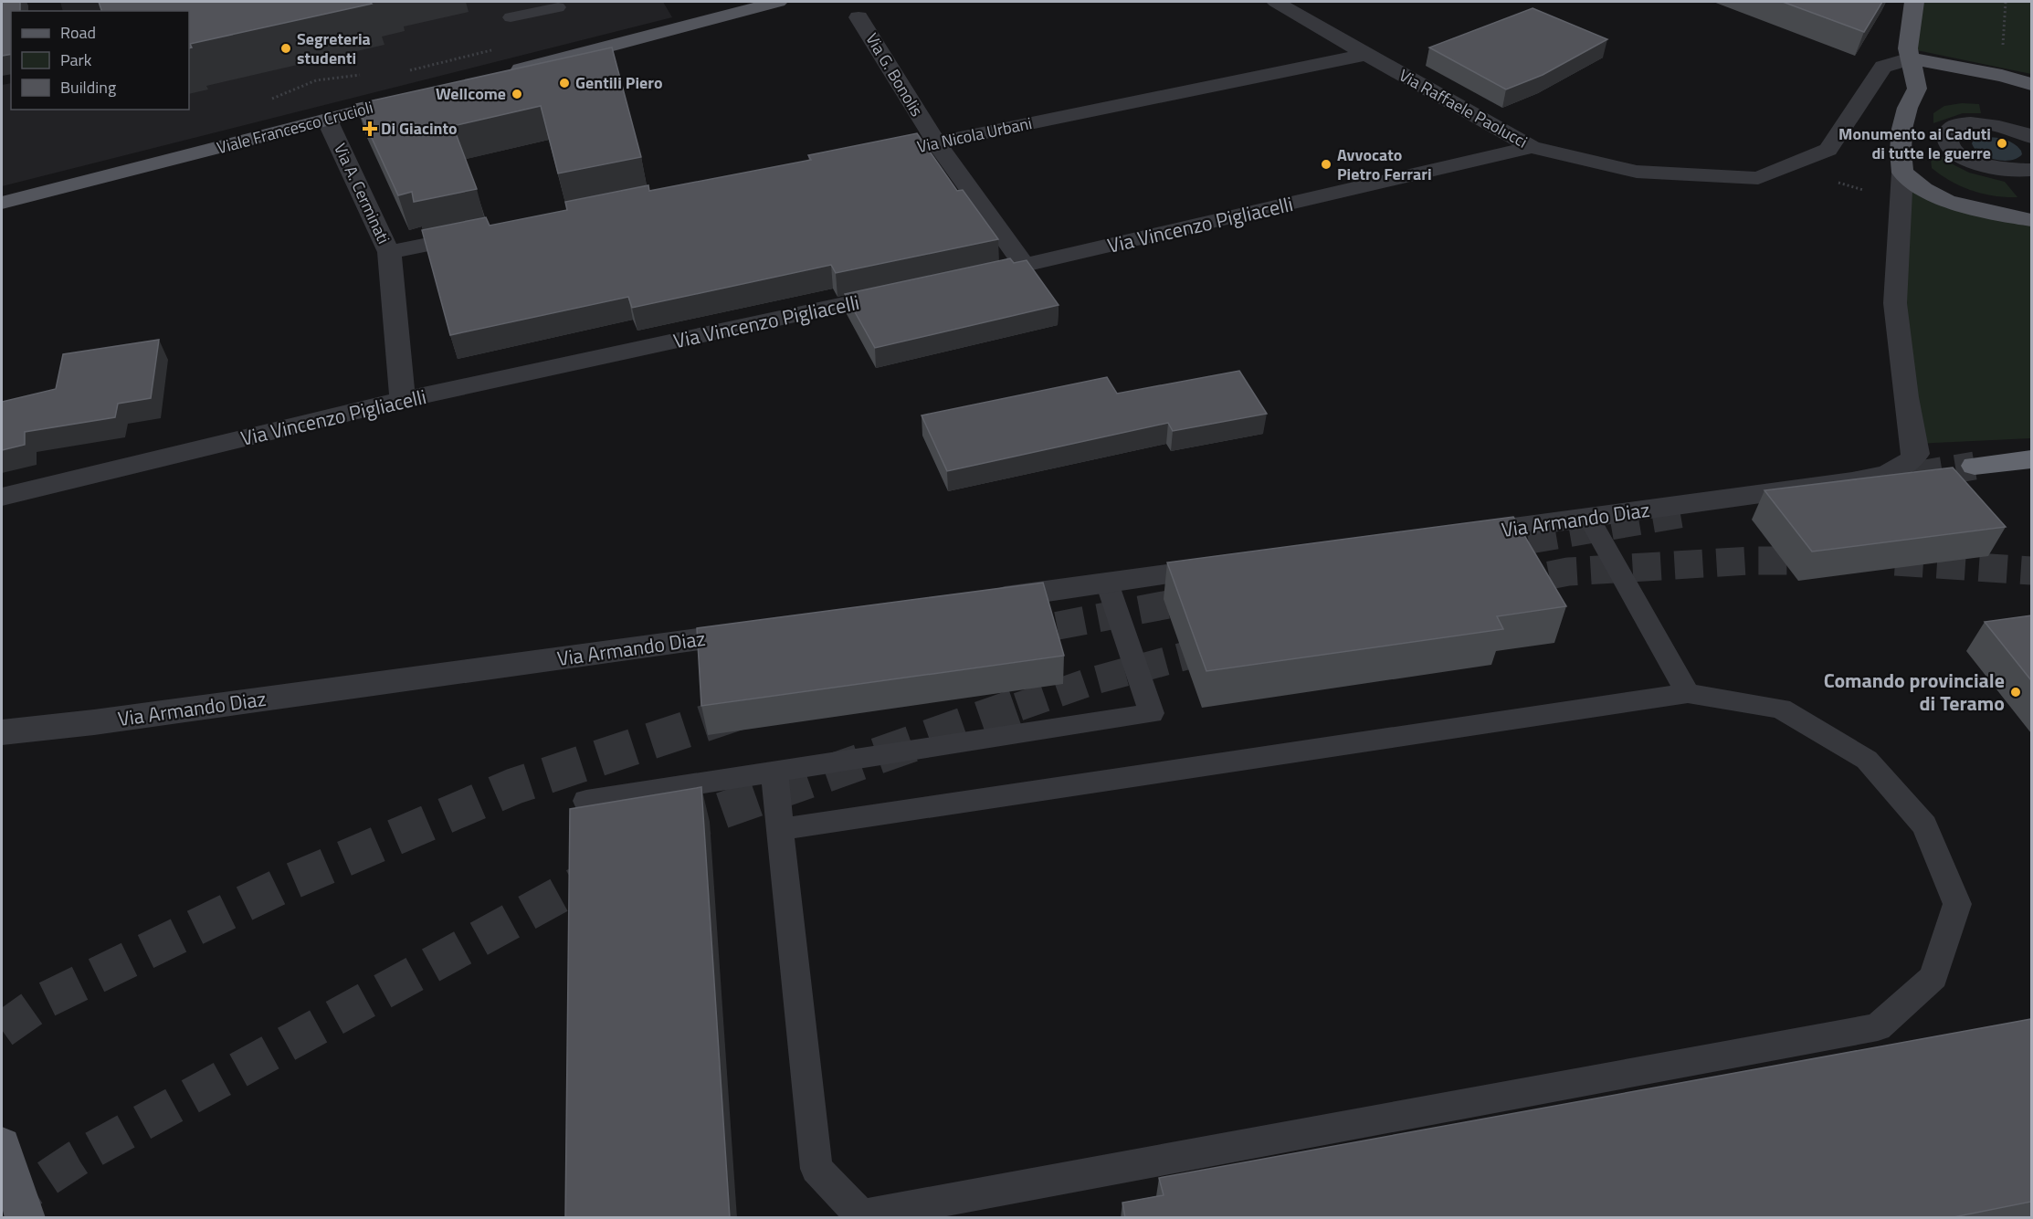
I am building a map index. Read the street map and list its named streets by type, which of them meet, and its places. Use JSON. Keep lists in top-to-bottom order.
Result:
{
  "streets": {
    "main road": ["Viale Francesco Crucioli"],
    "street": [
      "Via G. Bonolis",
      "Via Raffaele Paolucci",
      "Via Nicola Urbani",
      "Via A. Cerminati",
      "Via Vincenzo Pigliacelli",
      "Via Armando Diaz"
    ]
  },
  "crossings": [
    ["Via G. Bonolis", "Via Nicola Urbani"],
    ["Via G. Bonolis", "Via Vincenzo Pigliacelli"],
    ["Via Raffaele Paolucci", "Via Nicola Urbani"],
    ["Via Raffaele Paolucci", "Via Vincenzo Pigliacelli"],
    ["Viale Francesco Crucioli", "Via A. Cerminati"],
    ["Via A. Cerminati", "Via Vincenzo Pigliacelli"]
  ],
  "places": {
    "other": [
      "Segreteria studenti",
      "Gentili Piero",
      "Wellcome",
      "Monumento ai Caduti di tutte le guerre",
      "Avvocato Pietro Ferrari",
      "Comando provinciale di Teramo"
    ],
    "health": ["Di Giacinto"]
  },
  "legend": ["Road", "Park", "Building"]
}
